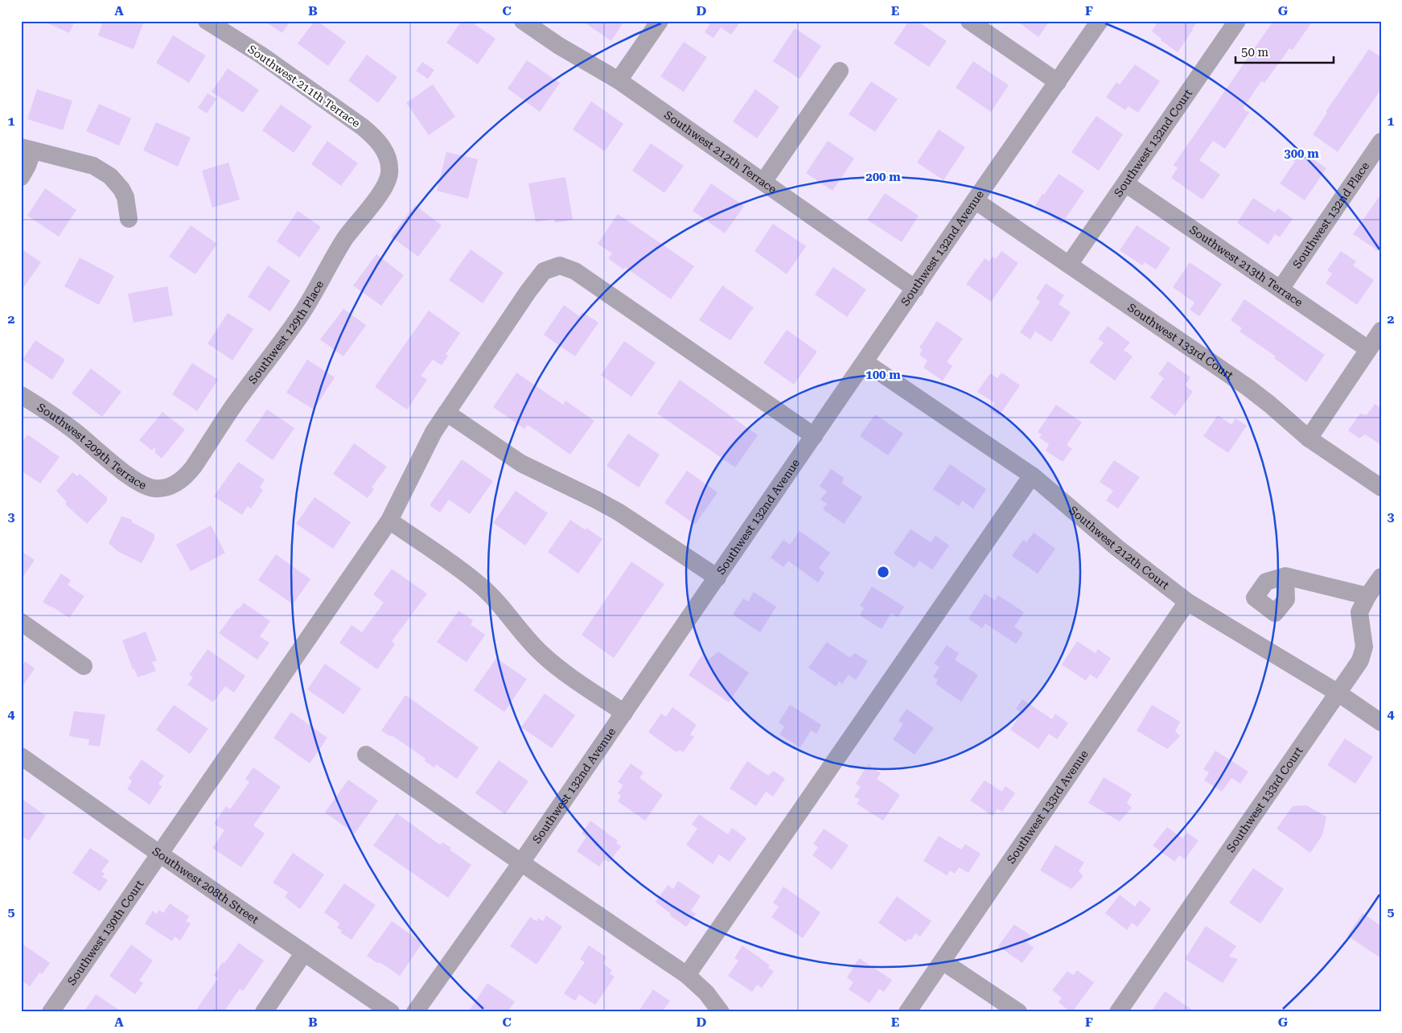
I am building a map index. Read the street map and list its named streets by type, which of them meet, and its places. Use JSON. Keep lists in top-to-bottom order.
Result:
{
  "streets": {
    "street": [
      "Southwest 211th Terrace",
      "Southwest 132nd Court",
      "Southwest 212th Terrace",
      "Southwest 132nd Place",
      "Southwest 132nd Avenue",
      "Southwest 213th Terrace",
      "Southwest 129th Place",
      "Southwest 133rd Court",
      "Southwest 209th Terrace",
      "Southwest 212th Court",
      "Southwest 133rd Avenue",
      "Southwest 208th Street",
      "Southwest 130th Court"
    ]
  },
  "crossings": [
    ["Southwest 211th Terrace", "Southwest 129th Place"],
    ["Southwest 132nd Court", "Southwest 213th Terrace"],
    ["Southwest 132nd Court", "Southwest 133rd Court"],
    ["Southwest 212th Terrace", "Southwest 132nd Avenue"],
    ["Southwest 132nd Place", "Southwest 213th Terrace"],
    ["Southwest 132nd Avenue", "Southwest 133rd Court"],
    ["Southwest 132nd Avenue", "Southwest 212th Court"],
    ["Southwest 132nd Avenue", "Southwest 130th Court"],
    ["Southwest 129th Place", "Southwest 209th Terrace"],
    ["Southwest 133rd Court", "Southwest 212th Court"],
    ["Southwest 212th Court", "Southwest 133rd Avenue"],
    ["Southwest 208th Street", "Southwest 130th Court"]
  ],
  "scale_bar": "50 m",
  "grid": {
    "columns": [
      "A",
      "B",
      "C",
      "D",
      "E",
      "F",
      "G"
    ],
    "rows": [
      "1",
      "2",
      "3",
      "4",
      "5"
    ]
  },
  "rings": ["300 m", "200 m", "100 m"]
}
